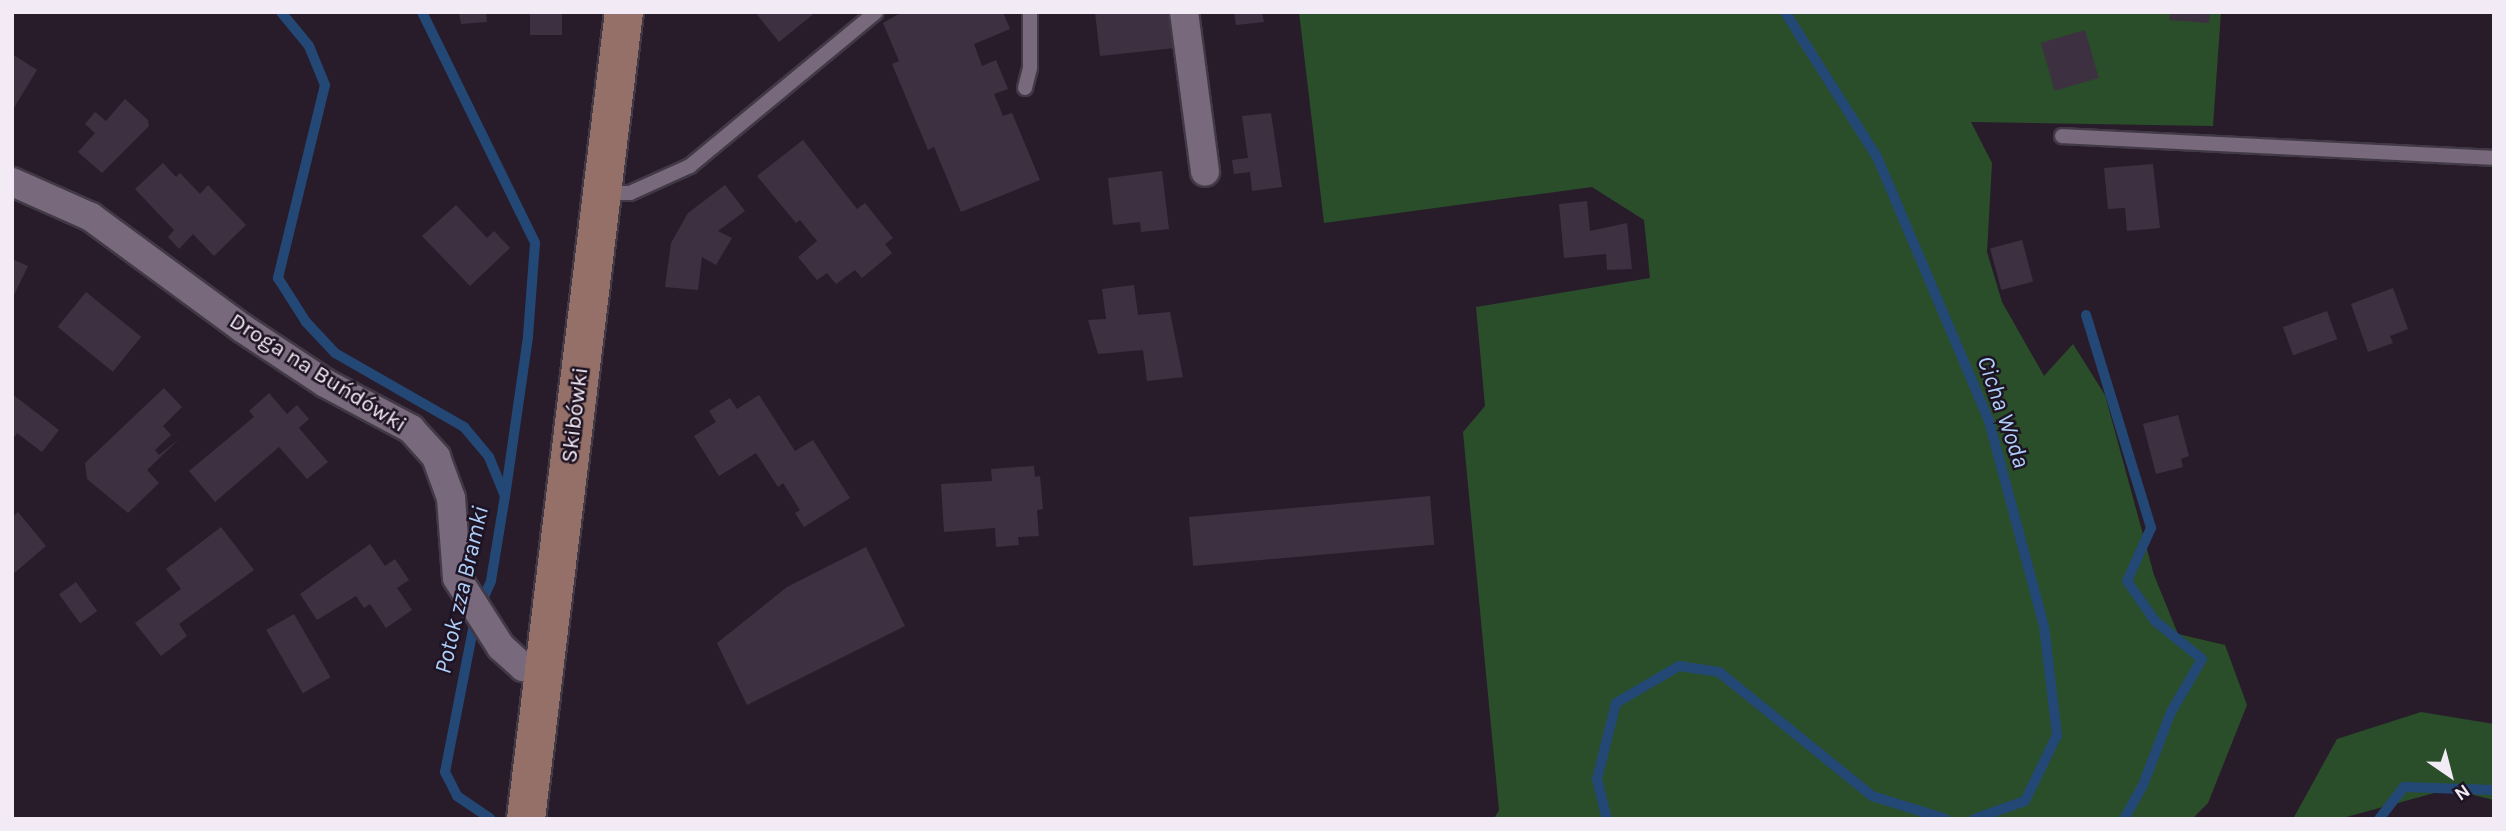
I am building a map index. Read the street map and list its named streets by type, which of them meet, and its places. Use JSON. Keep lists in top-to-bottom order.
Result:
{
  "streets": {
    "main road": ["Skibówki"],
    "street": ["Droga na Buńdówki"]
  },
  "crossings": [
    ["Droga na Buńdówki", "Skibówki"]
  ],
  "water": ["Cicha Woda", "Potok zza Bramki"],
  "north": "bottom right"
}
